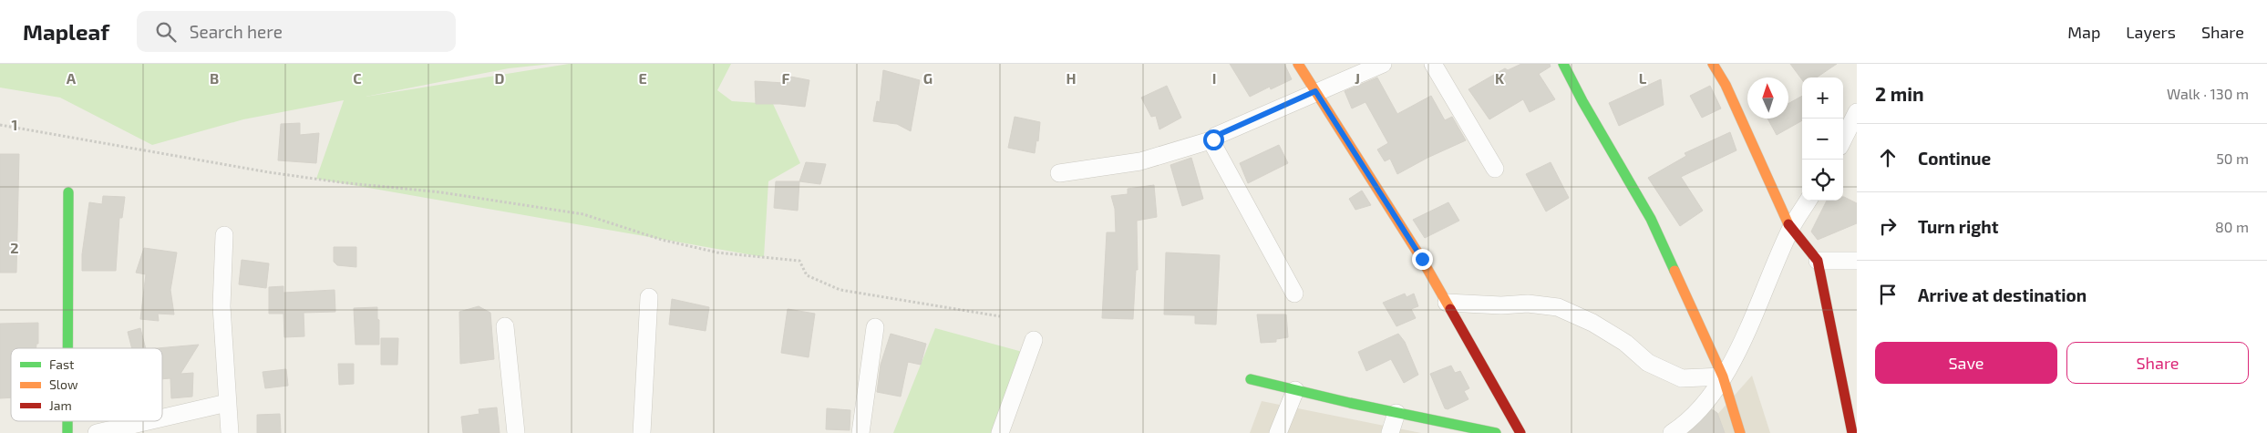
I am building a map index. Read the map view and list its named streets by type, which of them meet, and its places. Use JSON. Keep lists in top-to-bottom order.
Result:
{
  "legend": ["Fast", "Slow", "Jam"],
  "north": "top",
  "page": {
    "header": "Mapleaf",
    "search": "Search here",
    "nav": ["Map", "Layers", "Share"],
    "heading": ["2 min", "Walk · 130 m"],
    "map_buttons": ["+", "−"],
    "list": [
      ["Continue", "50 m"],
      ["Turn right", "80 m"],
      "Arrive at destination"
    ],
    "buttons": ["Save", "Share"]
  },
  "grid": {
    "columns": [
      "A",
      "B",
      "C",
      "D",
      "E",
      "F",
      "G",
      "H",
      "I",
      "J",
      "K",
      "L"
    ],
    "rows": ["1", "2"]
  }
}
